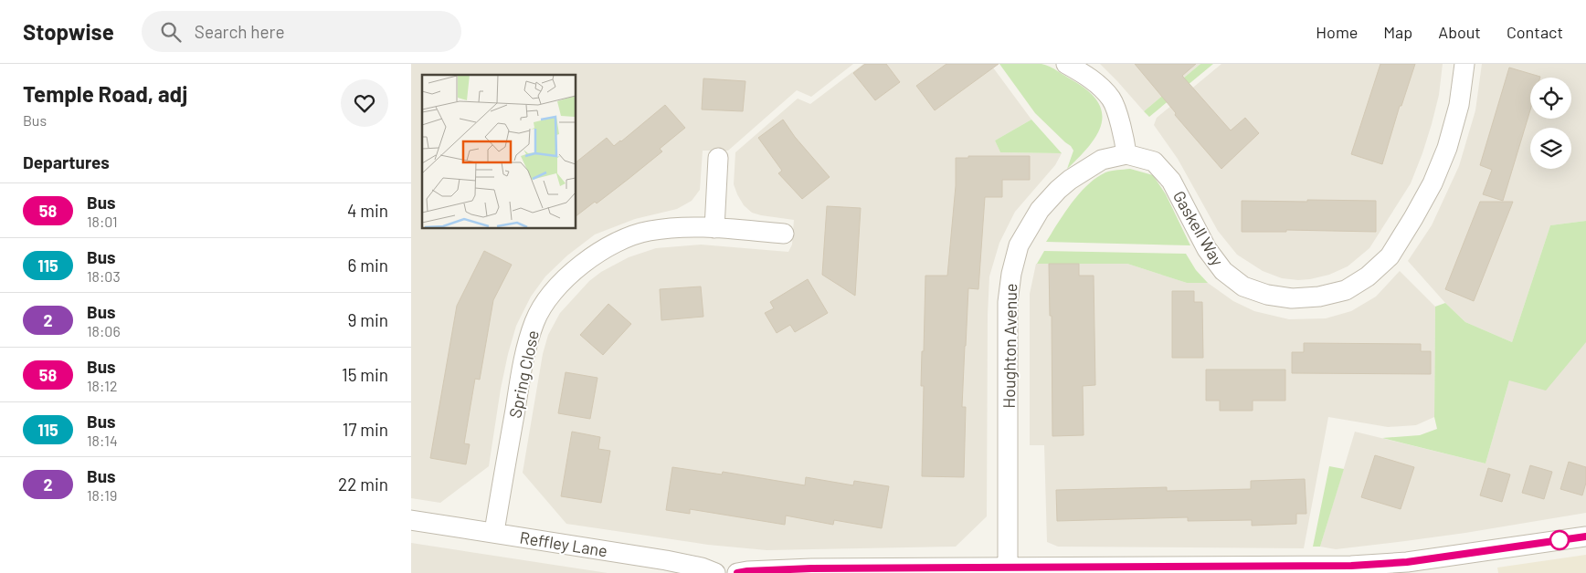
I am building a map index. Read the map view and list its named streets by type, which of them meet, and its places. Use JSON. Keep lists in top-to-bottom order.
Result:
{
  "streets": {
    "street": [
      "Gaskell Way",
      "Houghton Avenue",
      "Spring Close",
      "Reffley Lane"
    ]
  },
  "crossings": [
    ["Gaskell Way", "Houghton Avenue"],
    ["Spring Close", "Reffley Lane"]
  ],
  "lines": ["bus line 58"],
  "page": {
    "header": "Stopwise",
    "search": "Search here",
    "nav": [
      "Home",
      "Map",
      "About",
      "Contact"
    ],
    "heading": [
      ["Temple Road, adj", "Bus"],
      "Departures"
    ],
    "list": [
      {
        "mark": "58",
        "name": "Bus",
        "note": "18:01",
        "value": "4 min"
      },
      {
        "mark": "115",
        "name": "Bus",
        "note": "18:03",
        "value": "6 min"
      },
      {
        "mark": "2",
        "name": "Bus",
        "note": "18:06",
        "value": "9 min"
      },
      {
        "mark": "58",
        "name": "Bus",
        "note": "18:12",
        "value": "15 min"
      },
      {
        "mark": "115",
        "name": "Bus",
        "note": "18:14",
        "value": "17 min"
      },
      {
        "mark": "2",
        "name": "Bus",
        "note": "18:19",
        "value": "22 min"
      }
    ]
  }
}
